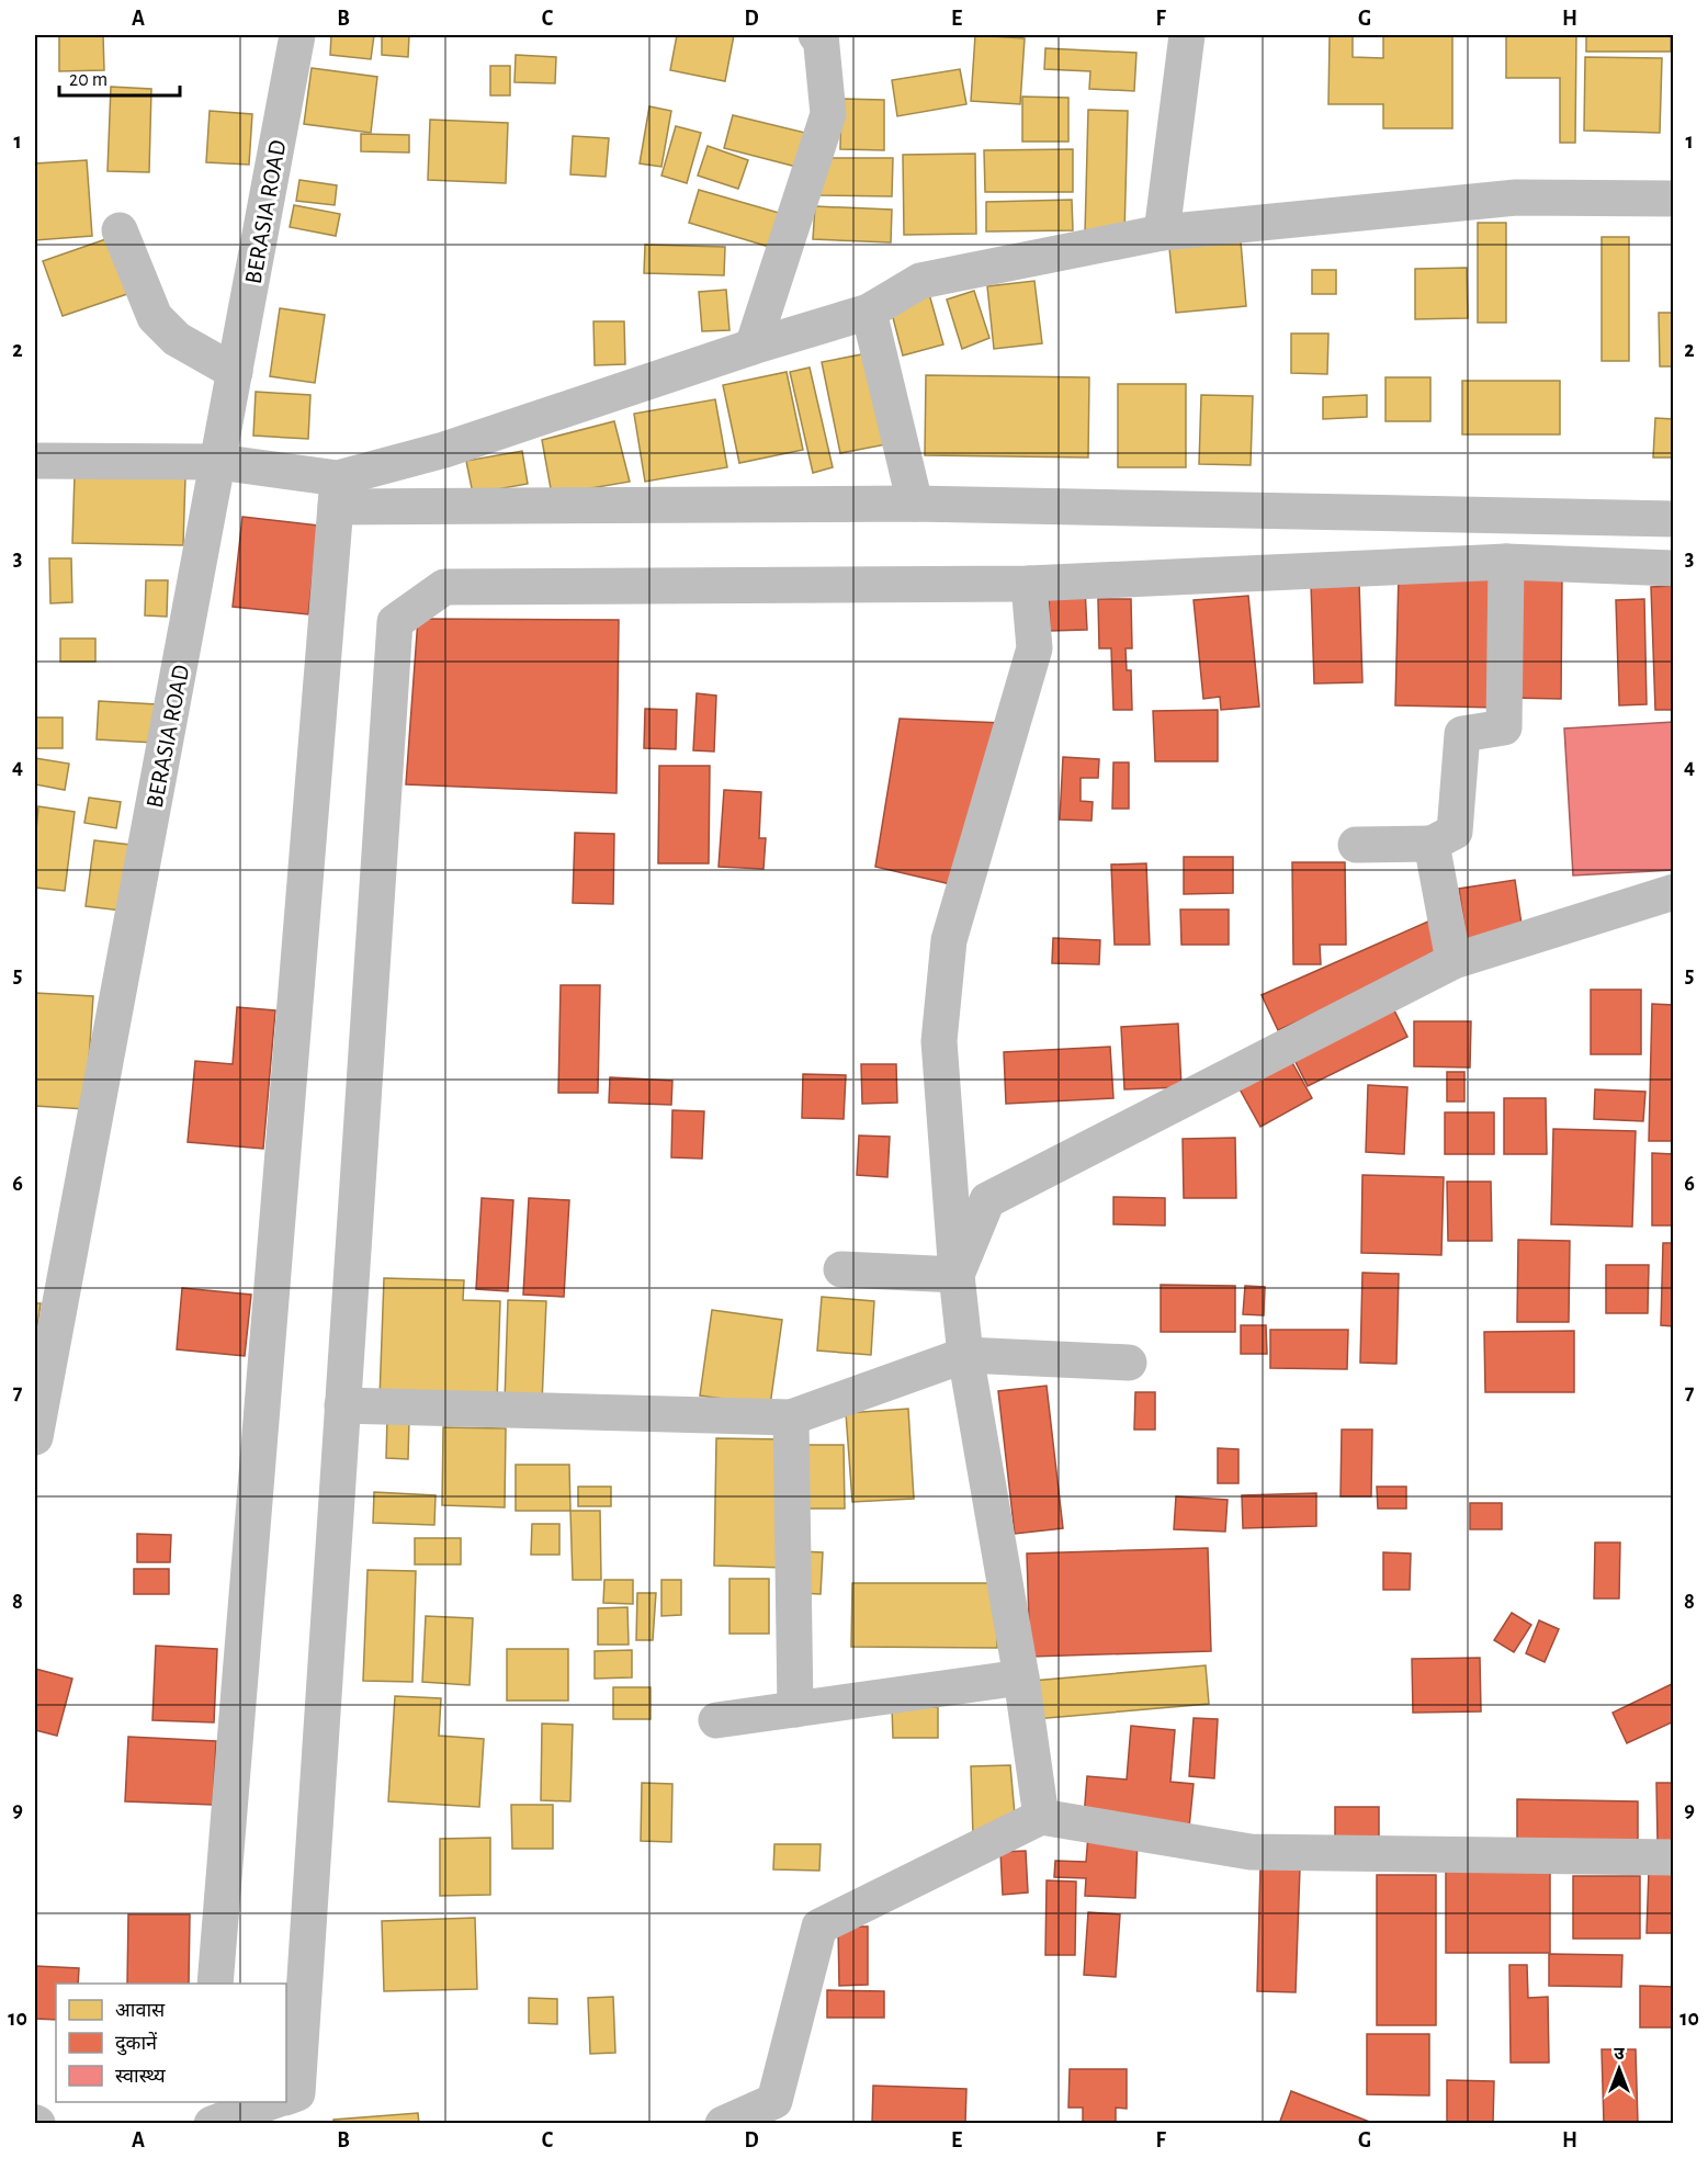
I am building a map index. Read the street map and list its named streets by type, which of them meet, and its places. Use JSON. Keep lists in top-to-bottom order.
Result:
{
  "streets": {
    "street": ["BERASIA ROAD"]
  },
  "legend": ["आवास", "दुकानें", "स्वास्थ्य"],
  "scale_bar": "20 m",
  "north": "top",
  "grid": {
    "columns": [
      "A",
      "B",
      "C",
      "D",
      "E",
      "F",
      "G",
      "H"
    ],
    "rows": [
      "1",
      "2",
      "3",
      "4",
      "5",
      "6",
      "7",
      "8",
      "9",
      "10"
    ]
  }
}
